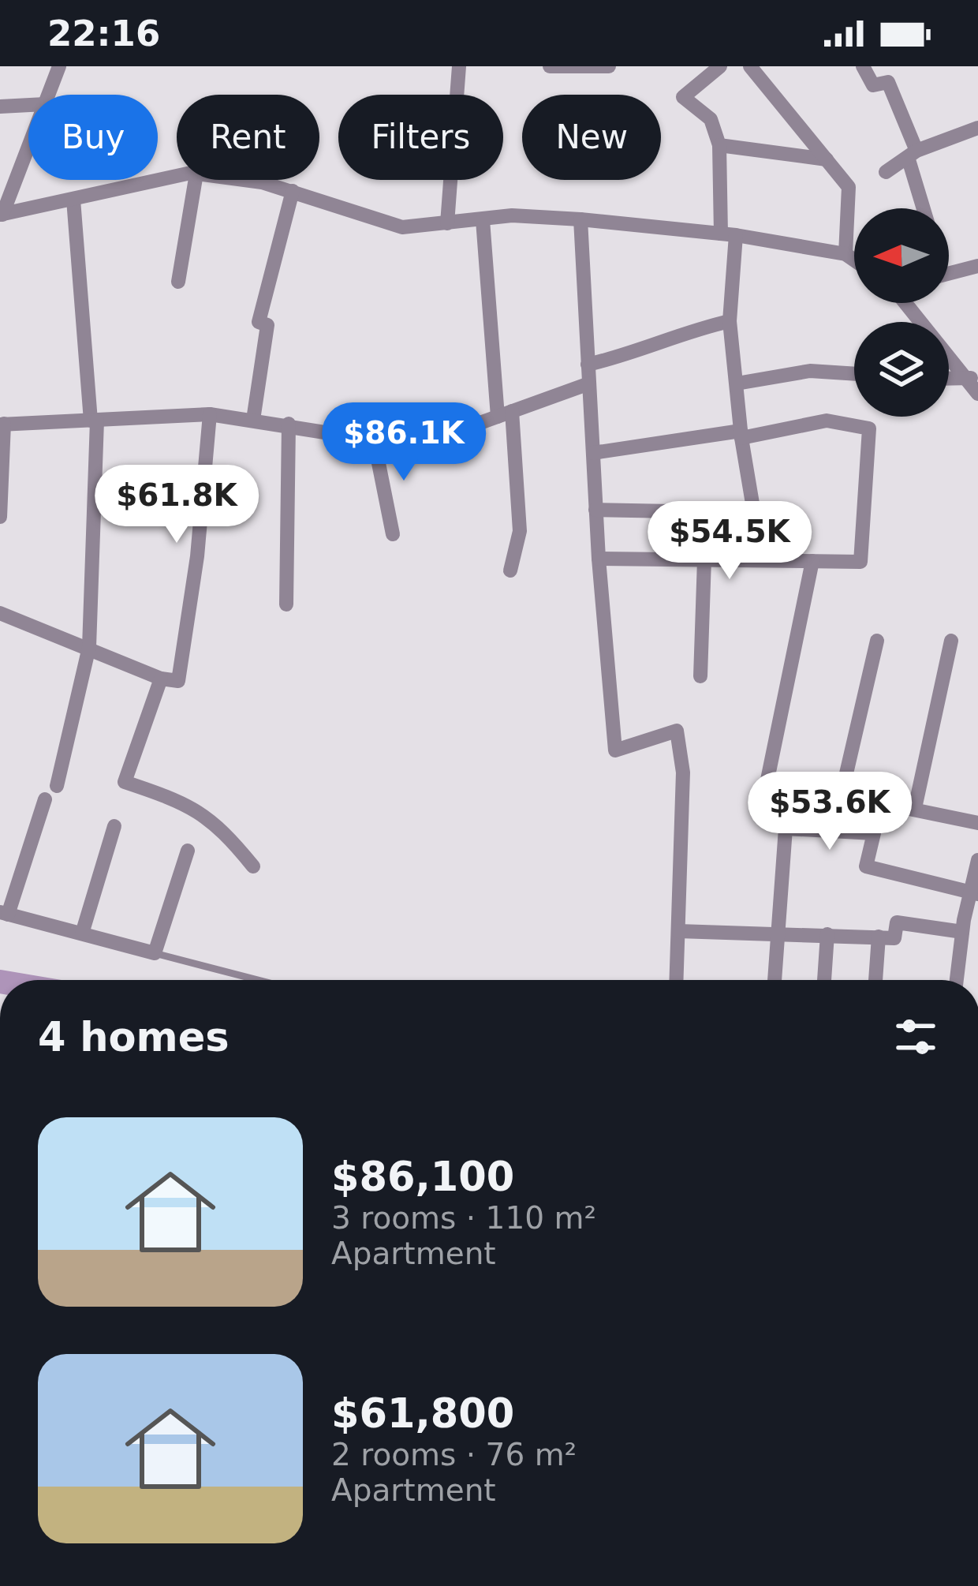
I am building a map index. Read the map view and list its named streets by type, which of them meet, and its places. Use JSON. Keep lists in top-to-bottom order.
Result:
{
  "north": "left",
  "page": {
    "status": "22:16",
    "chip": [
      "Buy",
      "Rent",
      "Filters",
      "New"
    ],
    "price": [
      "$86.1K",
      "$61.8K",
      "$54.5K",
      "$53.6K"
    ],
    "heading": "4 homes",
    "list": [
      {
        "name": "$86,100",
        "note": "3 rooms · 110 m² · Apartment"
      },
      {
        "name": "$61,800",
        "note": "2 rooms · 76 m² · Apartment"
      }
    ]
  }
}
